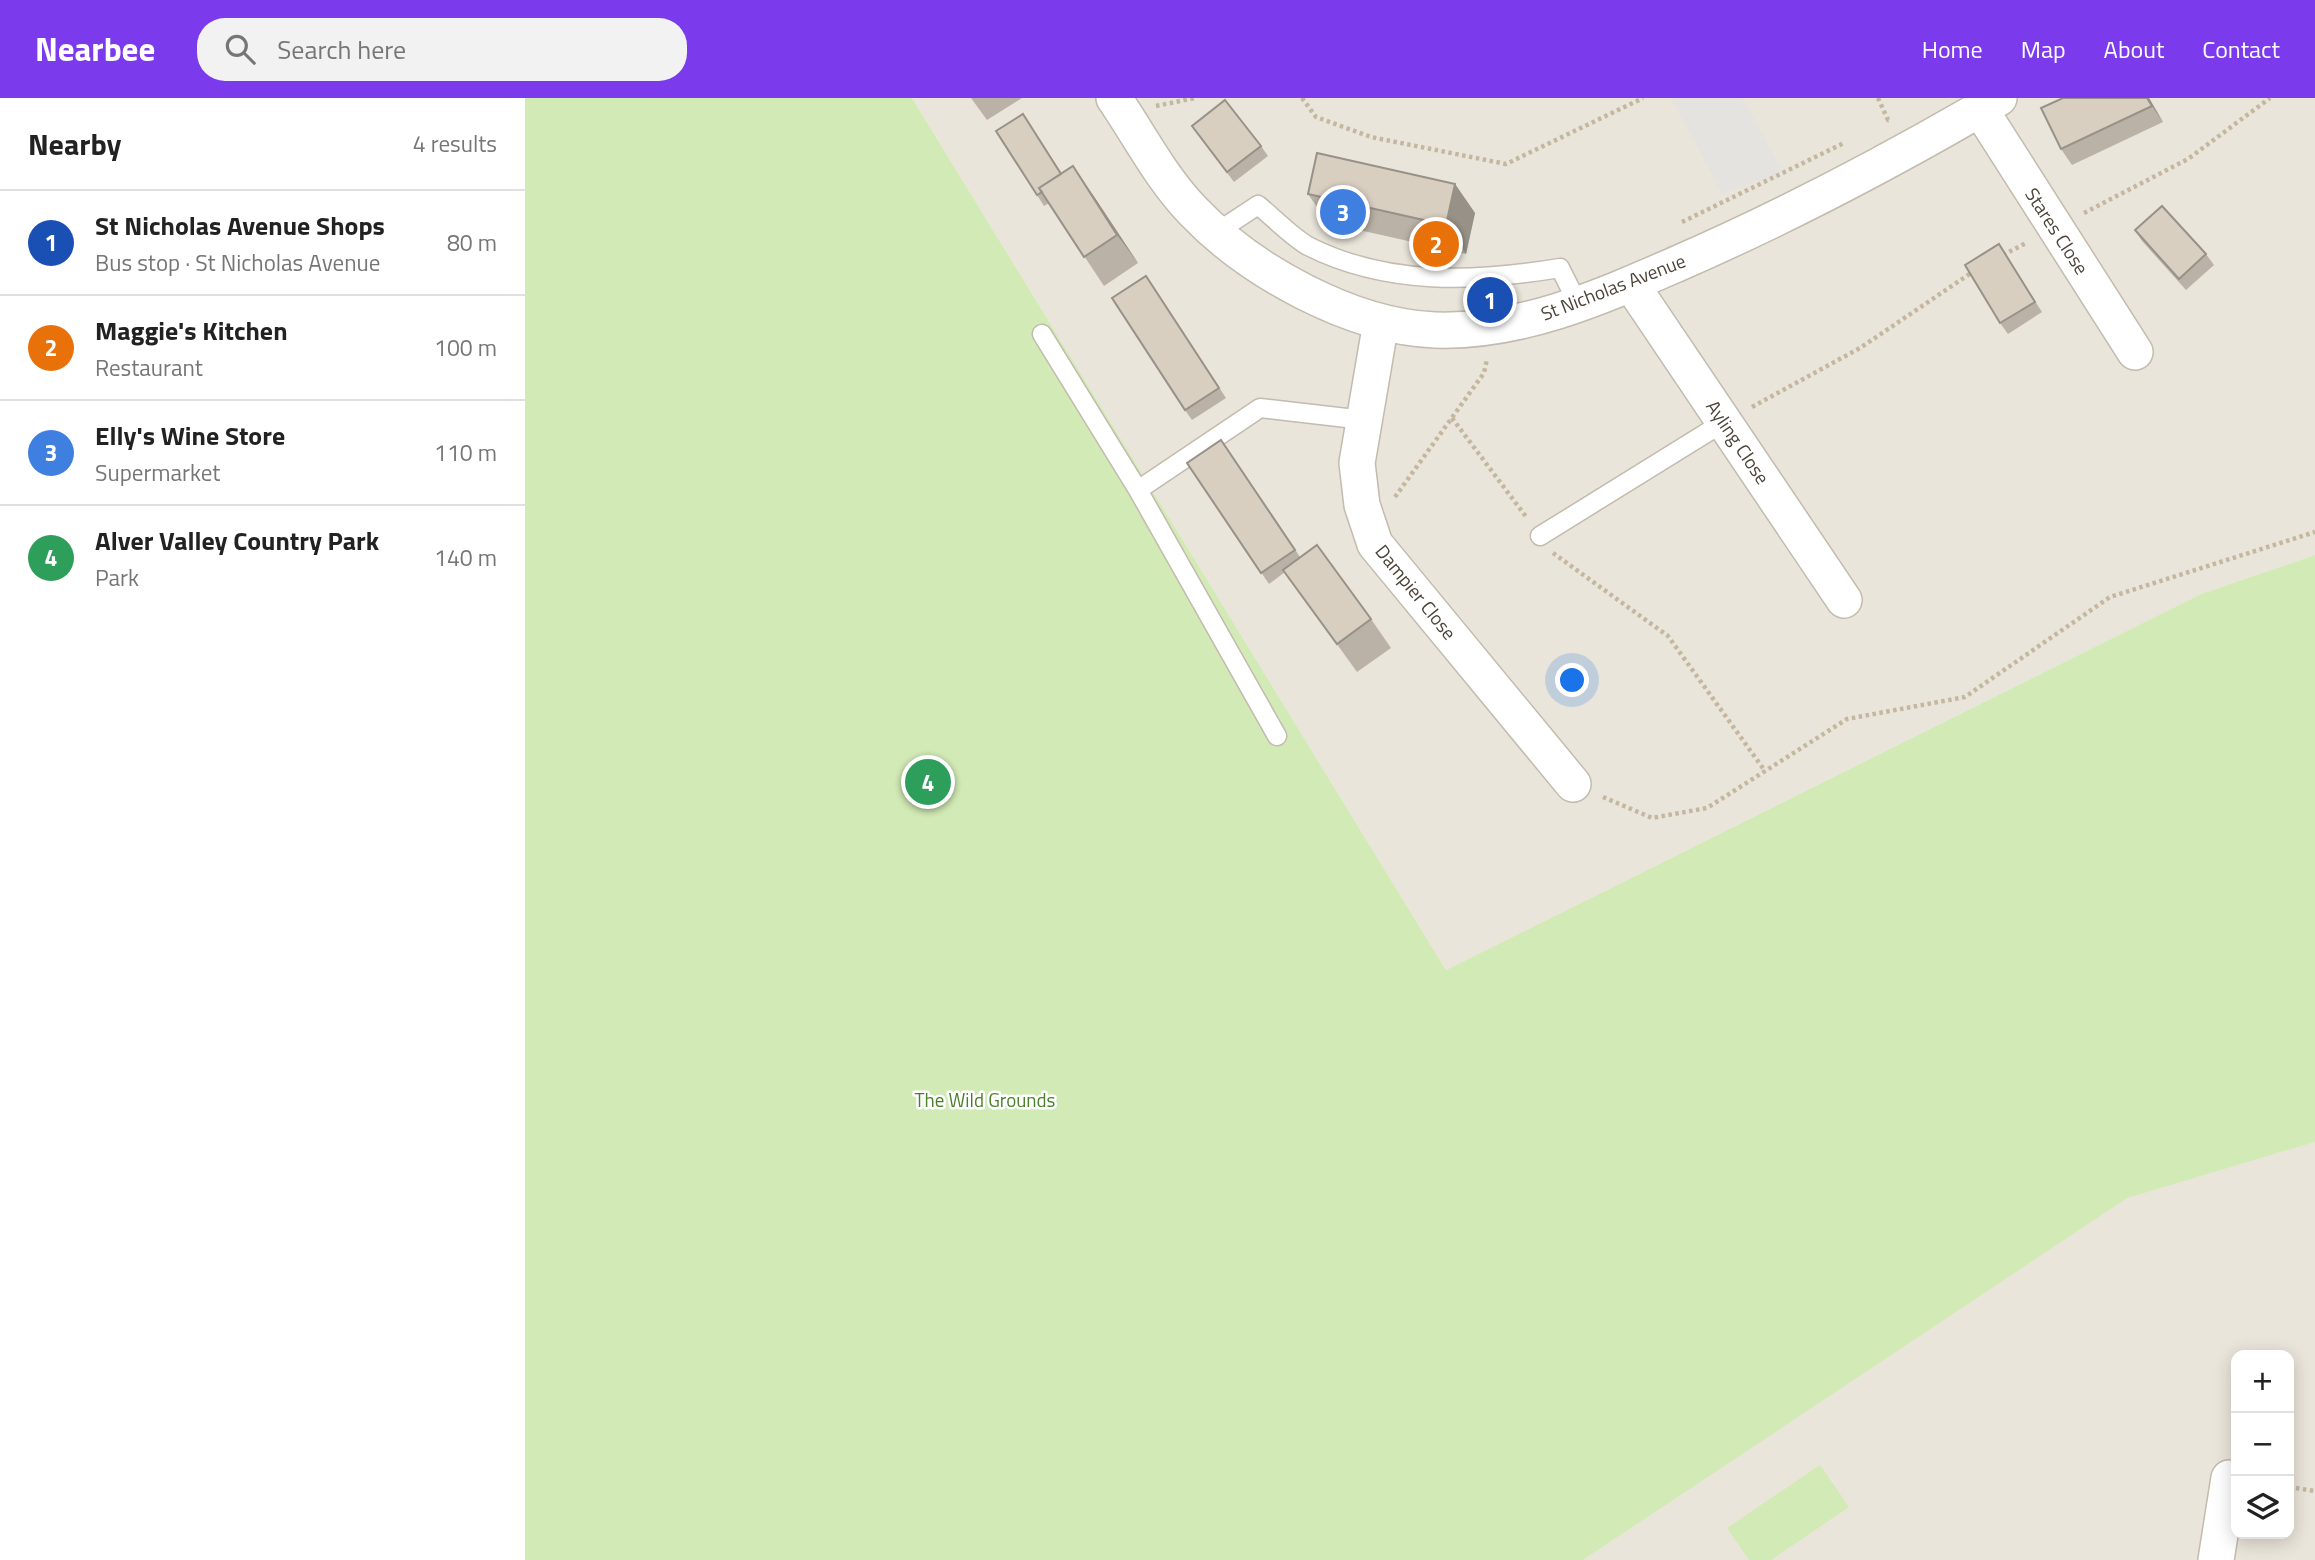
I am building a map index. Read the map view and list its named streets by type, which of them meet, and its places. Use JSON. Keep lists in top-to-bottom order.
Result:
{
  "streets": {
    "street": [
      "Stares Close",
      "St Nicholas Avenue",
      "Ayling Close",
      "Dampier Close"
    ]
  },
  "crossings": [
    ["Stares Close", "St Nicholas Avenue"],
    ["St Nicholas Avenue", "Ayling Close"],
    ["St Nicholas Avenue", "Dampier Close"]
  ],
  "parks": ["The Wild Grounds"],
  "page": {
    "header": "Nearbee",
    "search": "Search here",
    "nav": [
      "Home",
      "Map",
      "About",
      "Contact"
    ],
    "heading": ["Nearby", "4 results"],
    "pins": [
      "3",
      "2",
      "1",
      "4"
    ],
    "list": [
      {
        "mark": "1",
        "name": "St Nicholas Avenue Shops",
        "note": "Bus stop · St Nicholas Avenue",
        "value": "80 m"
      },
      {
        "mark": "2",
        "name": "Maggie's Kitchen",
        "note": "Restaurant",
        "value": "100 m"
      },
      {
        "mark": "3",
        "name": "Elly's Wine Store",
        "note": "Supermarket",
        "value": "110 m"
      },
      {
        "mark": "4",
        "name": "Alver Valley Country Park",
        "note": "Park",
        "value": "140 m"
      }
    ],
    "map_buttons": ["+", "−"]
  }
}
